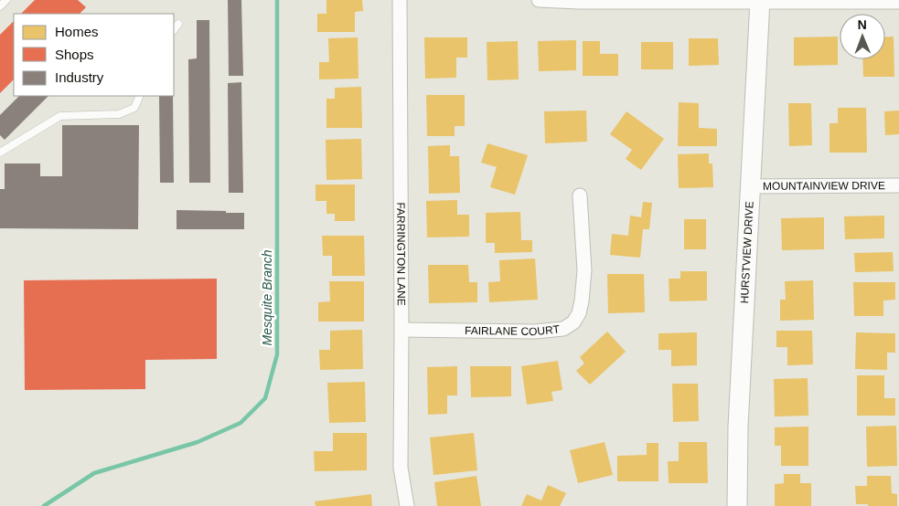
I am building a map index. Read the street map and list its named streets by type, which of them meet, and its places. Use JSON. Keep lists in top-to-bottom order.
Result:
{
  "streets": {
    "street": [
      "MOUNTAINVIEW DRIVE",
      "FARRINGTON LANE",
      "HURSTVIEW DRIVE",
      "FAIRLANE COURT"
    ]
  },
  "crossings": [
    ["MOUNTAINVIEW DRIVE", "HURSTVIEW DRIVE"],
    ["FARRINGTON LANE", "FAIRLANE COURT"]
  ],
  "water": ["Mesquite Branch"],
  "legend": ["Homes", "Shops", "Industry"],
  "north": "top"
}
